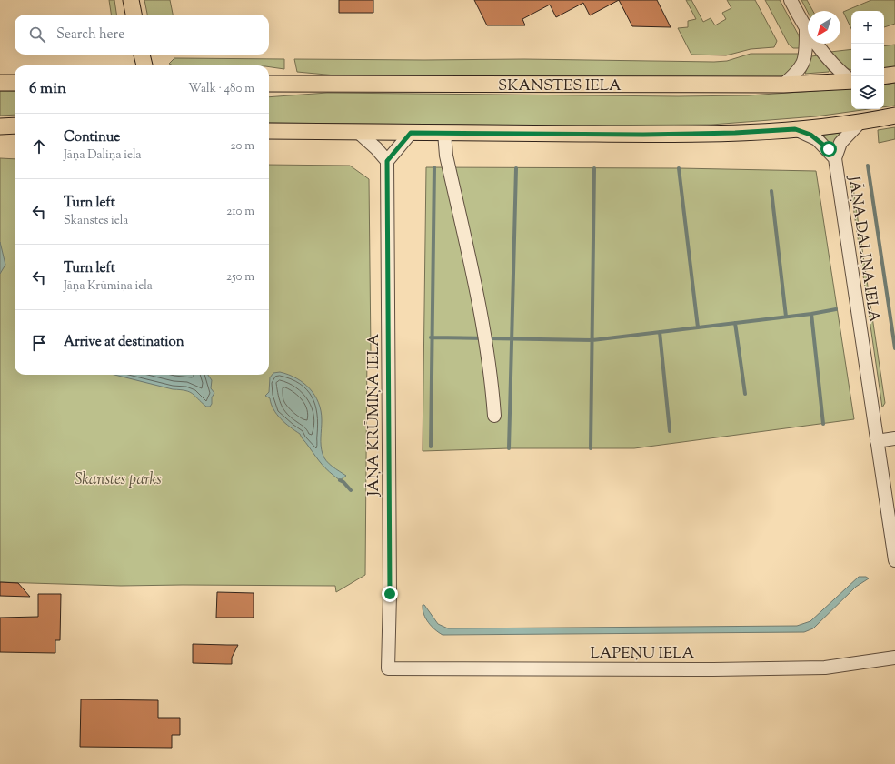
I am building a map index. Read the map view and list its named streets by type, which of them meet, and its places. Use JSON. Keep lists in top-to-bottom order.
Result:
{
  "streets": {
    "main road": ["SKANSTES IELA"],
    "street": ["JĀŅA DALIŅA IELA", "JĀŅA KRŪMIŅA IELA", "LAPEŅU IELA"]
  },
  "crossings": [
    ["JĀŅA KRŪMIŅA IELA", "LAPEŅU IELA"]
  ],
  "parks": ["Skanstes parks"],
  "north": "bottom left",
  "page": {
    "map_buttons": ["+", "−"],
    "search": "Search here",
    "heading": ["6 min", "Walk · 480 m"],
    "list": [
      ["Continue", "Jāņa Daliņa iela", "20 m"],
      ["Turn left", "Skanstes iela", "210 m"],
      ["Turn left", "Jāņa Krūmiņa iela", "250 m"],
      "Arrive at destination"
    ]
  }
}
